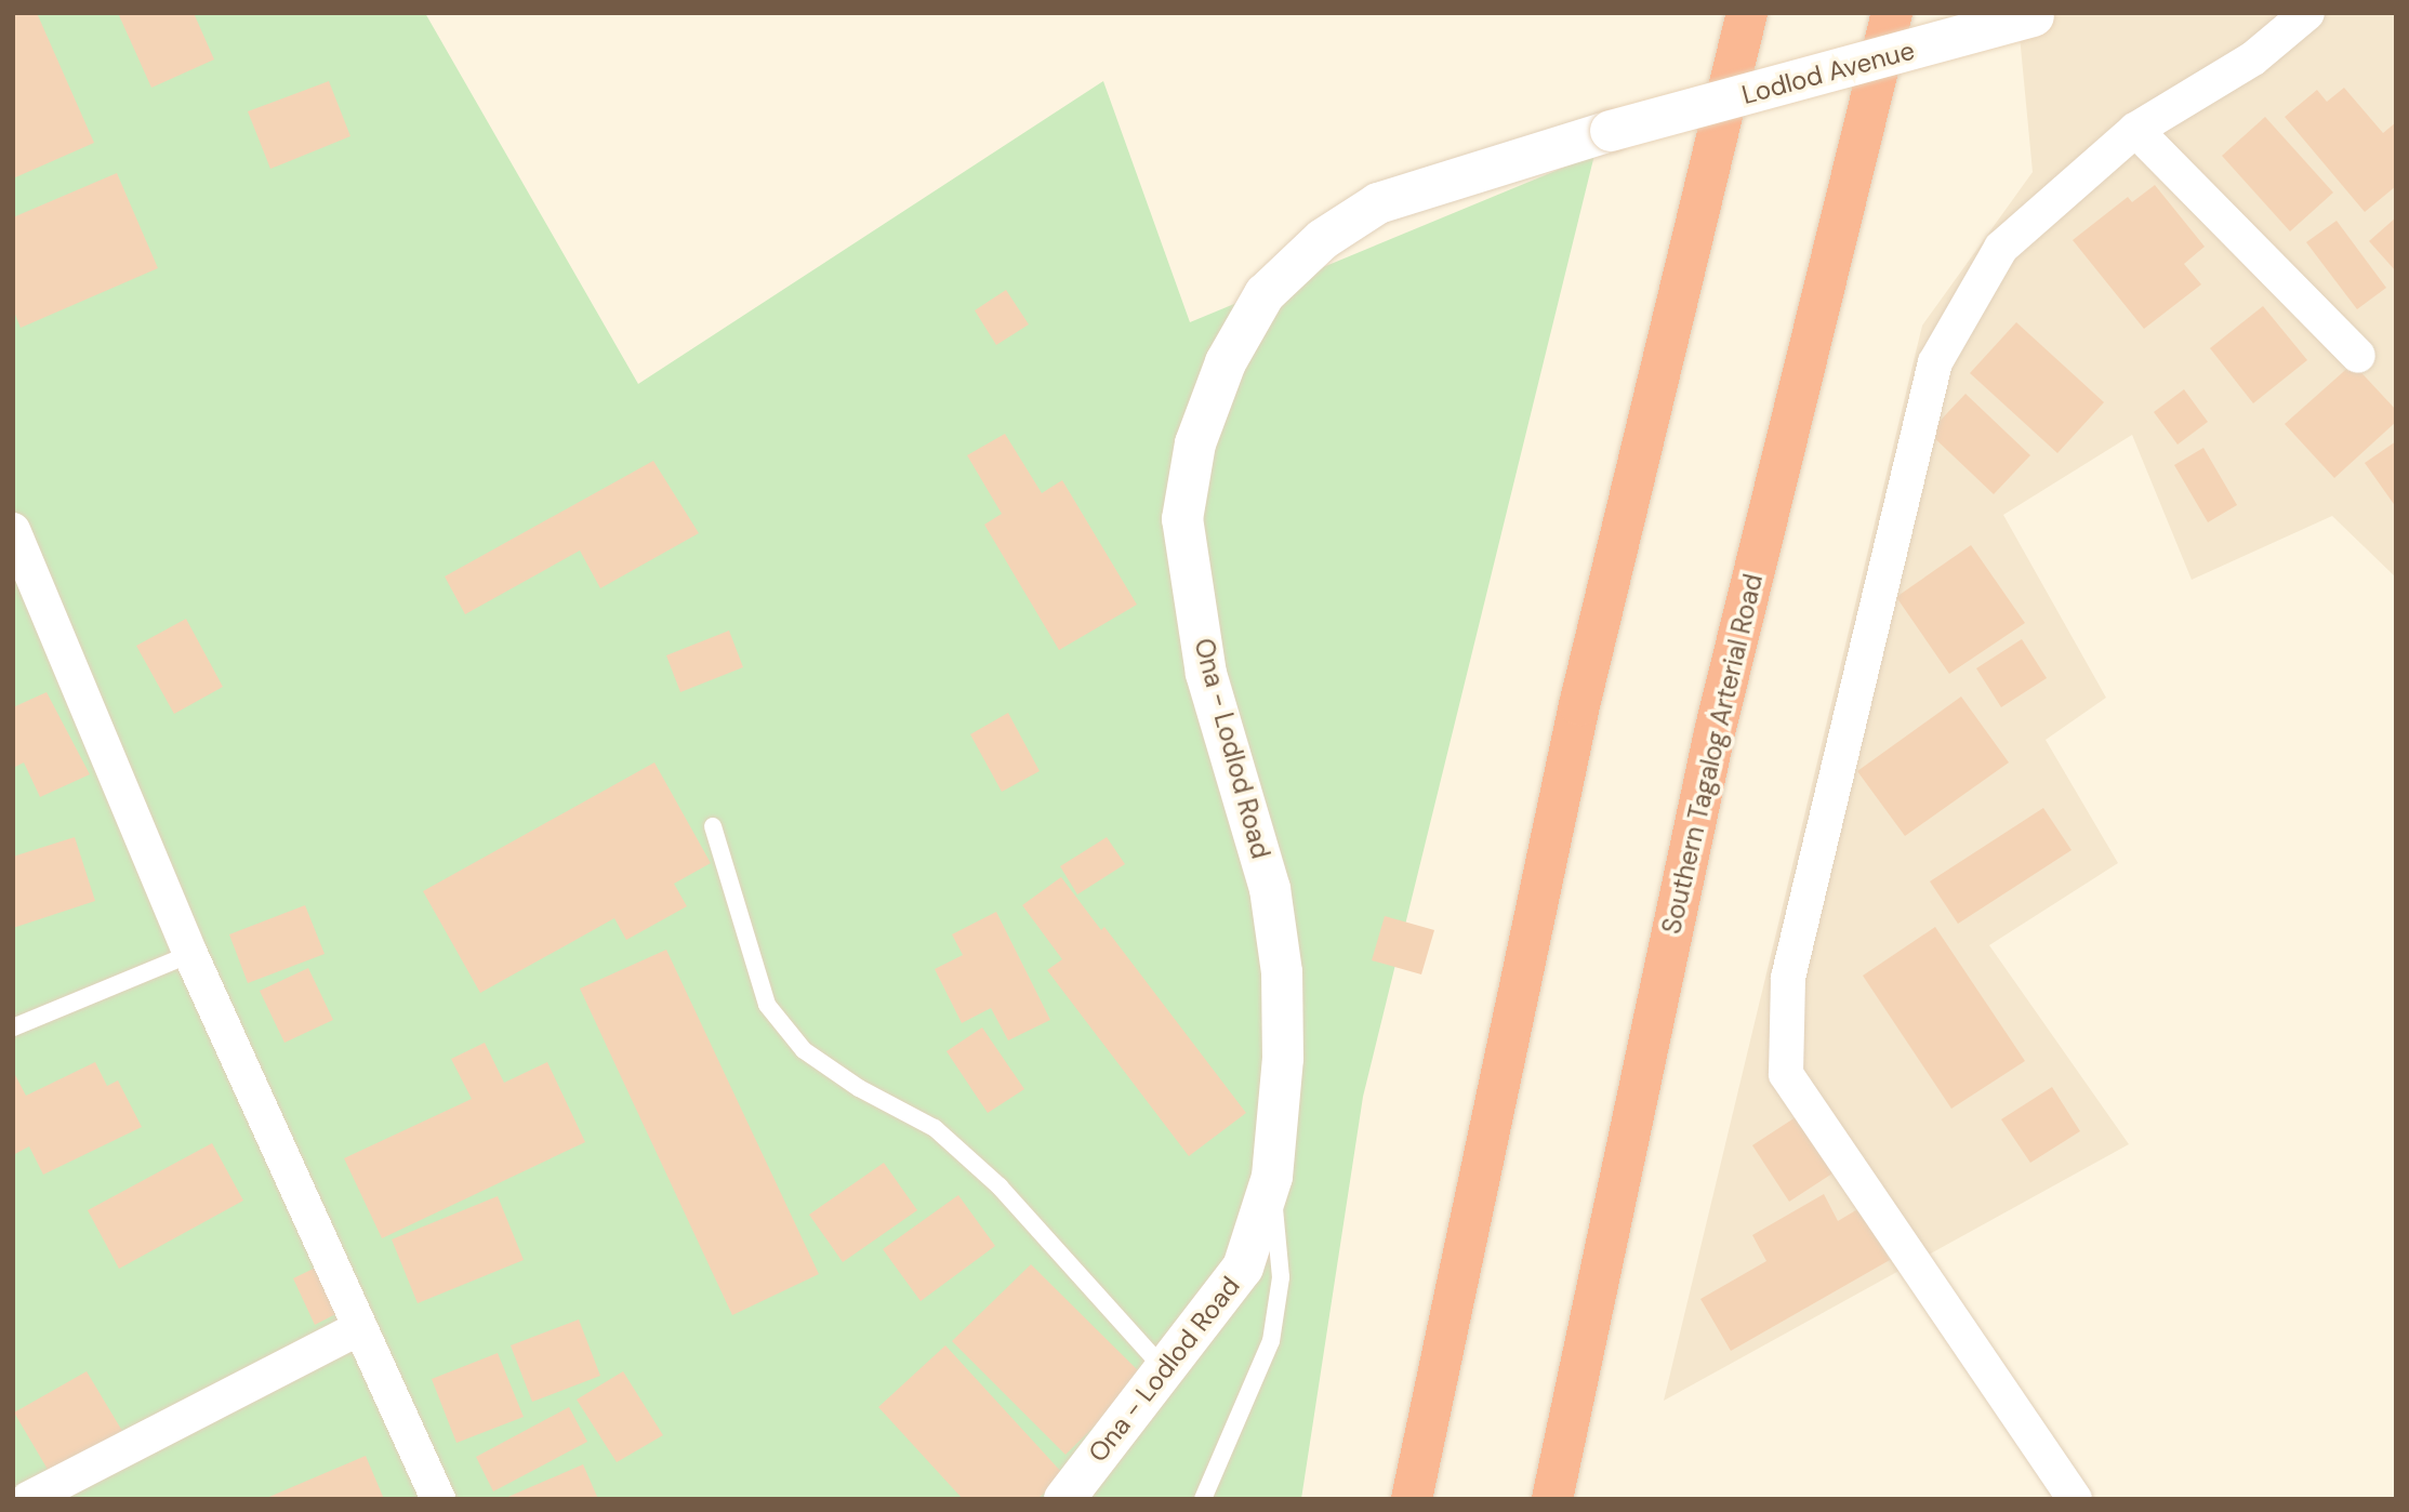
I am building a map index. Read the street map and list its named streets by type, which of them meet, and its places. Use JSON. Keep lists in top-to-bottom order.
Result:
{
  "streets": {
    "highway": ["Southern Tagalog Arterial Road"],
    "main road": ["Lodlod Avenue", "Ona - Lodlod Road"]
  },
  "crossings": [
    ["Lodlod Avenue", "Ona - Lodlod Road"]
  ]
}
